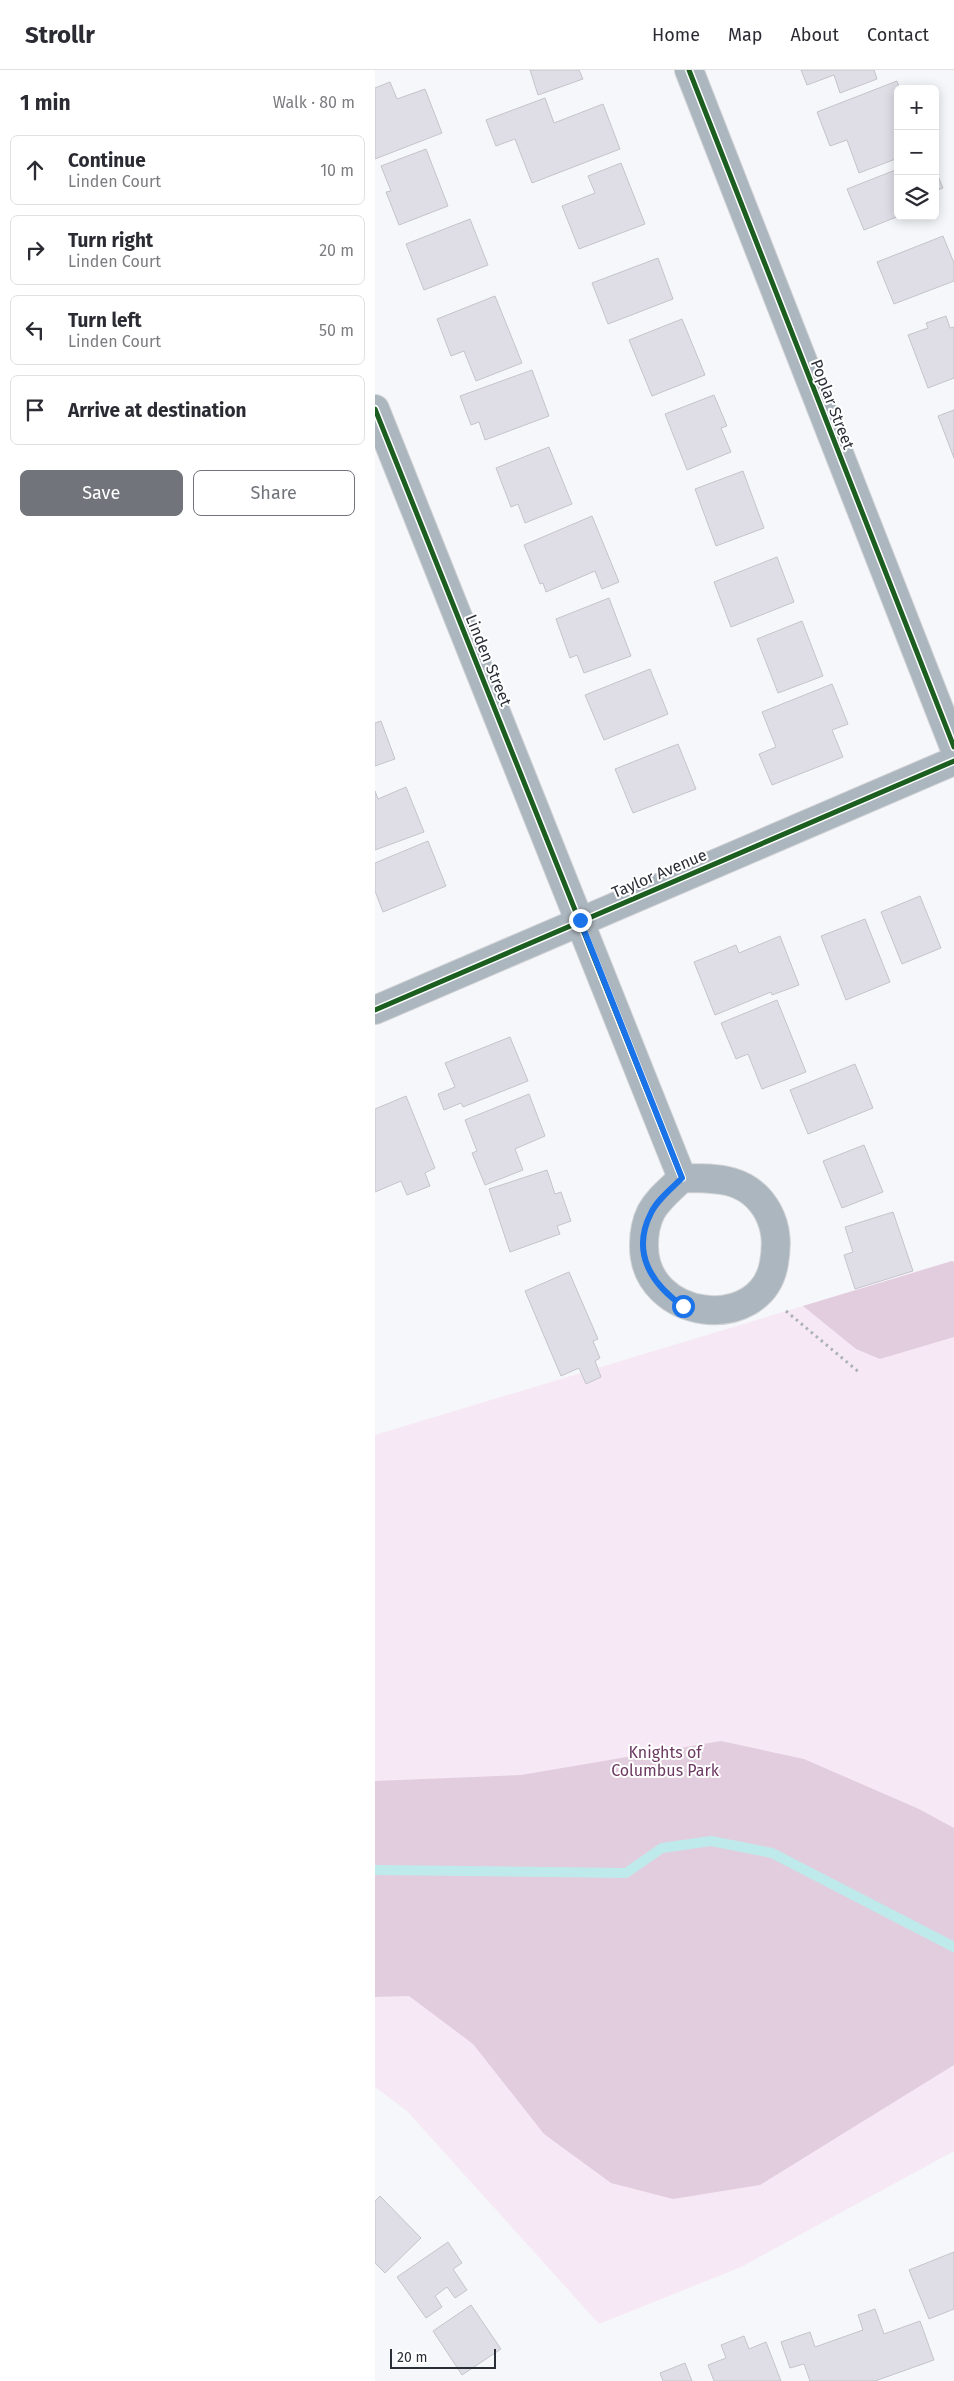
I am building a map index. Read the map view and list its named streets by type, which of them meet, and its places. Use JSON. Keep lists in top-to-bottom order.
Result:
{
  "streets": {
    "street": ["Poplar Street", "Linden Street", "Taylor Avenue"]
  },
  "crossings": [
    ["Linden Street", "Taylor Avenue"]
  ],
  "parks": ["Knights of Columbus Park"],
  "scale_bar": "20 m",
  "page": {
    "header": "Strollr",
    "nav": [
      "Home",
      "Map",
      "About",
      "Contact"
    ],
    "heading": ["1 min", "Walk · 80 m"],
    "map_buttons": ["+", "−"],
    "list": [
      ["Continue", "Linden Court", "10 m"],
      ["Turn right", "Linden Court", "20 m"],
      ["Turn left", "Linden Court", "50 m"],
      "Arrive at destination"
    ],
    "buttons": ["Save", "Share"],
    "scale": "20 m"
  }
}
